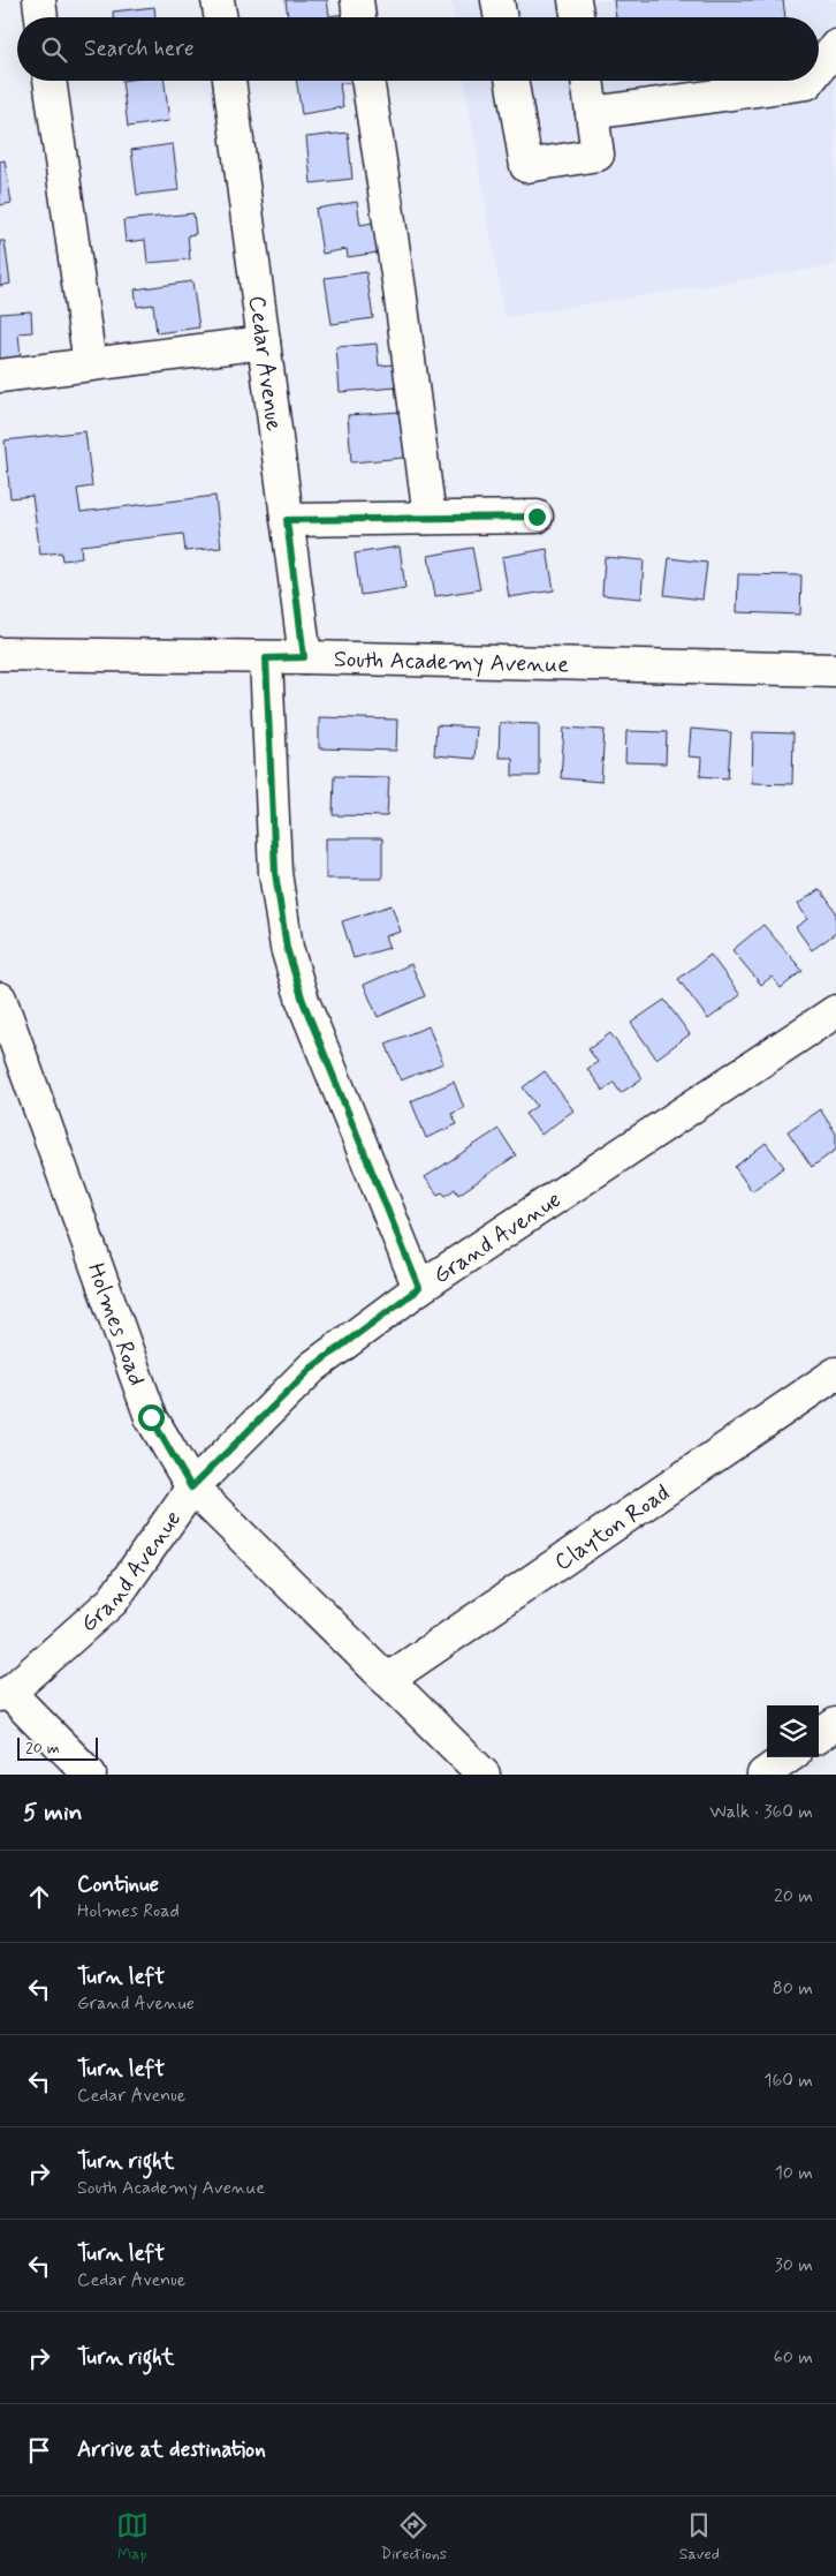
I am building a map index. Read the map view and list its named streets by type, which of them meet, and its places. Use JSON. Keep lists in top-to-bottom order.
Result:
{
  "streets": {
    "street": [
      "Cedar Avenue",
      "South Academy Avenue",
      "Grand Avenue",
      "Holmes Road",
      "Clayton Road"
    ]
  },
  "crossings": [
    ["Cedar Avenue", "South Academy Avenue"],
    ["Grand Avenue", "Holmes Road"],
    ["Holmes Road", "Clayton Road"]
  ],
  "scale_bar": "20 m",
  "page": {
    "search": "Search here",
    "scale": "20 m",
    "heading": ["5 min", "Walk · 360 m"],
    "list": [
      ["Continue", "Holmes Road", "20 m"],
      ["Turn left", "Grand Avenue", "80 m"],
      ["Turn left", "Cedar Avenue", "160 m"],
      ["Turn right", "South Academy Avenue", "10 m"],
      ["Turn left", "Cedar Avenue", "30 m"],
      ["Turn right", "60 m"],
      "Arrive at destination"
    ],
    "nav": ["Map", "Directions", "Saved"]
  }
}
